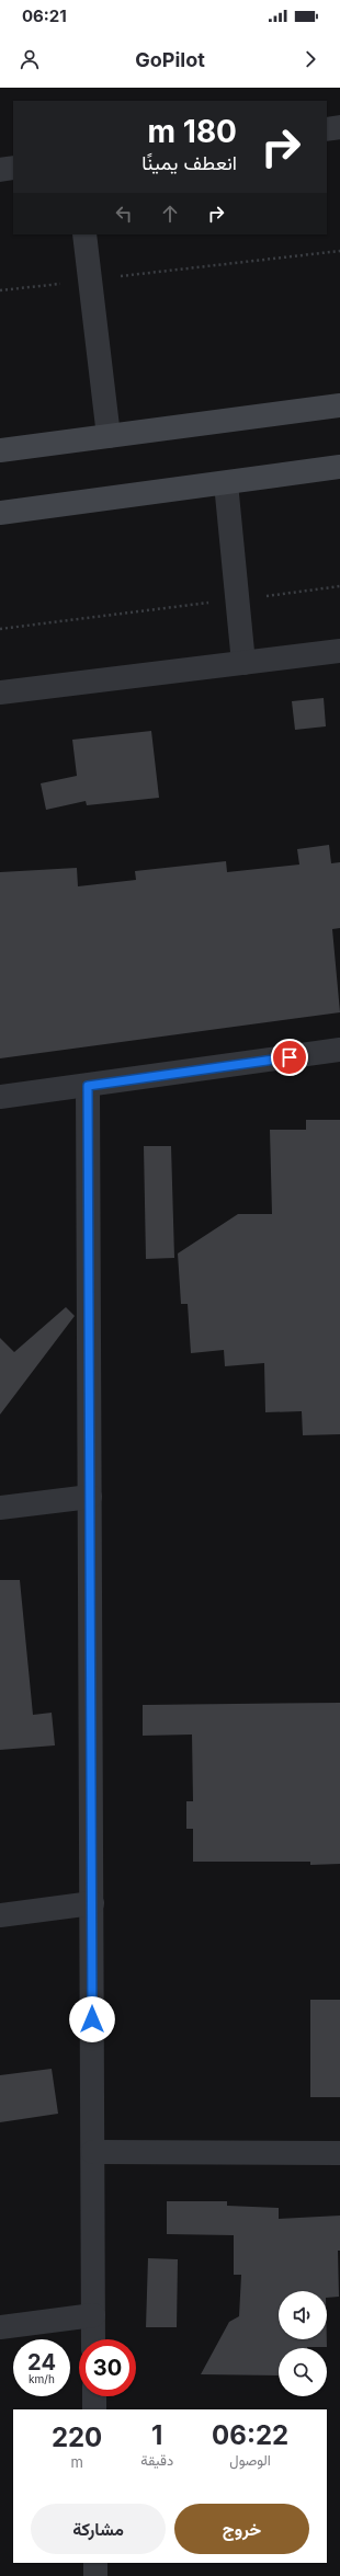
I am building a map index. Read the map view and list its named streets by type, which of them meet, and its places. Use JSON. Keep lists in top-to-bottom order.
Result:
{
  "page": {
    "status": "06:21",
    "header": "GoPilot",
    "turn": ["180 m", "انعطف يمينًا"],
    "speed": "24 km/h",
    "limit": "30",
    "eta": [
      "06:22",
      "الوصول",
      "1",
      "دقيقة",
      "220",
      "m"
    ],
    "buttons": ["خروج", "مشاركة"]
  }
}
